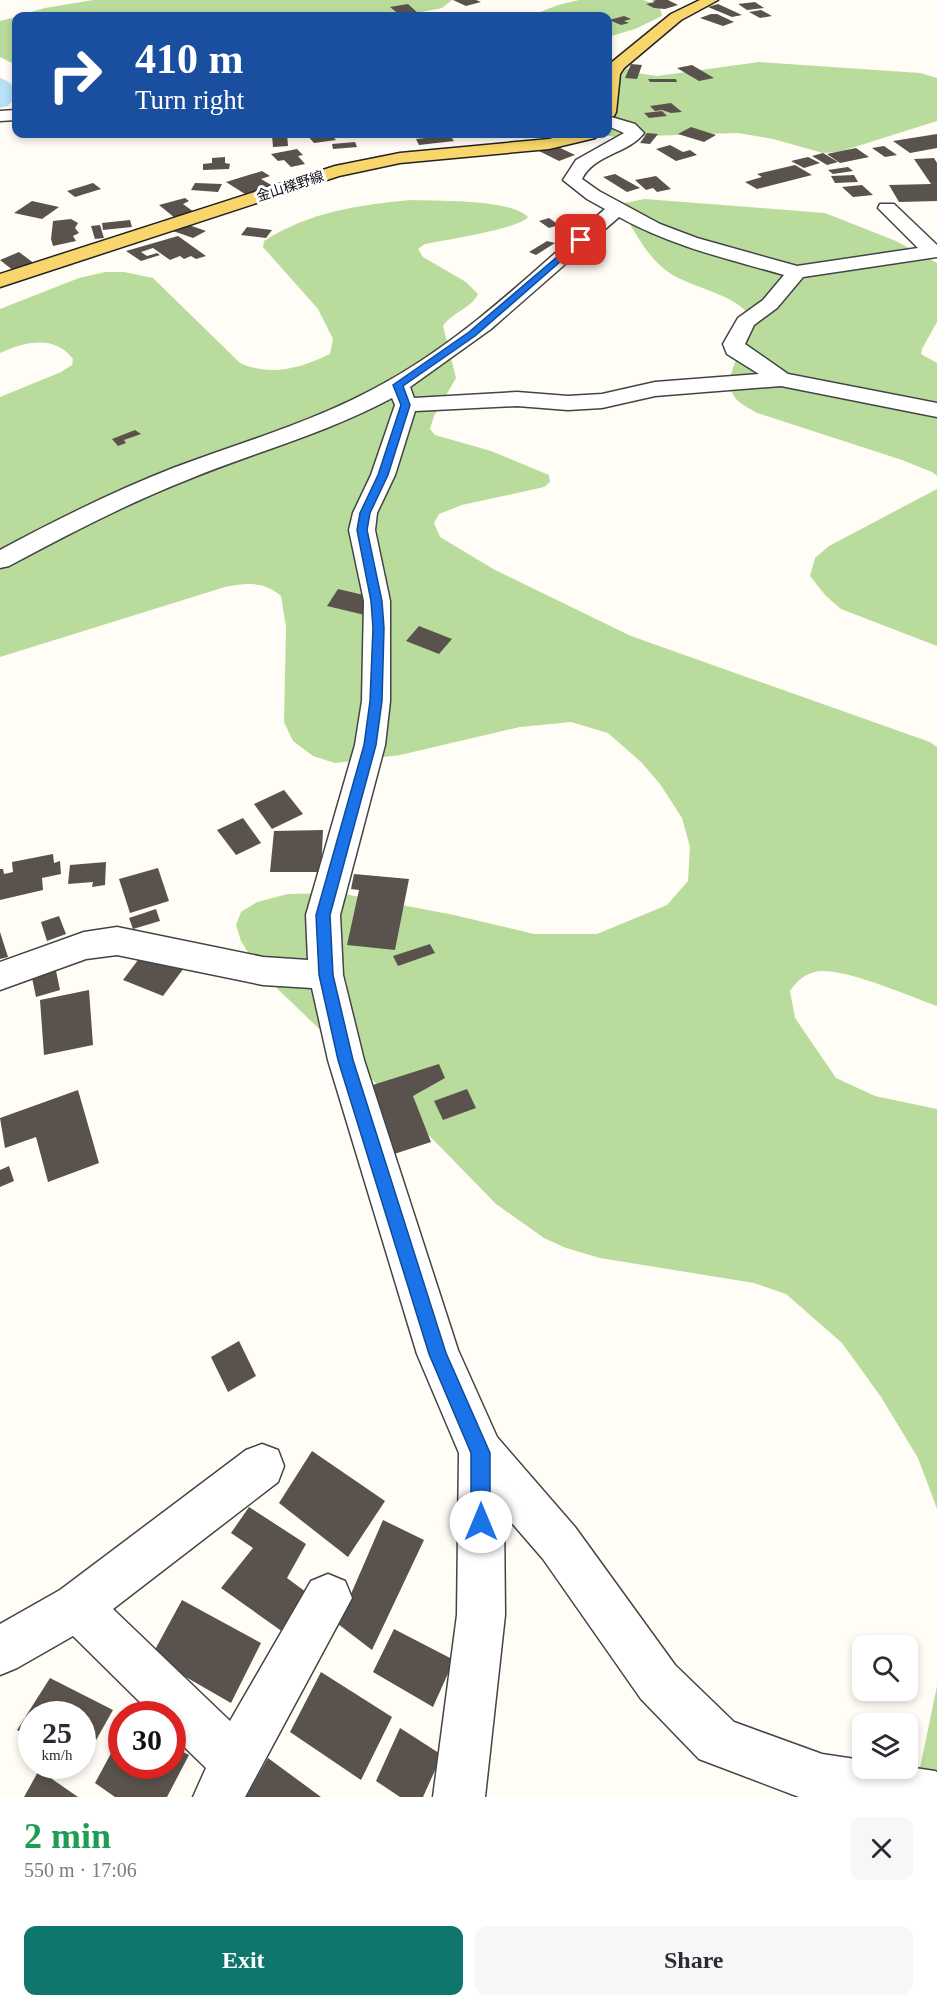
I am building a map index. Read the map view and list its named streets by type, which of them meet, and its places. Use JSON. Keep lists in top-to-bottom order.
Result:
{
  "streets": {
    "main road": ["金山檪野線"]
  },
  "page": {
    "turn": ["410 m", "Turn right"],
    "speed": "25 km/h",
    "limit": "30",
    "heading": ["2 min", "550 m · 17:06"],
    "buttons": ["Exit", "Share"]
  }
}
